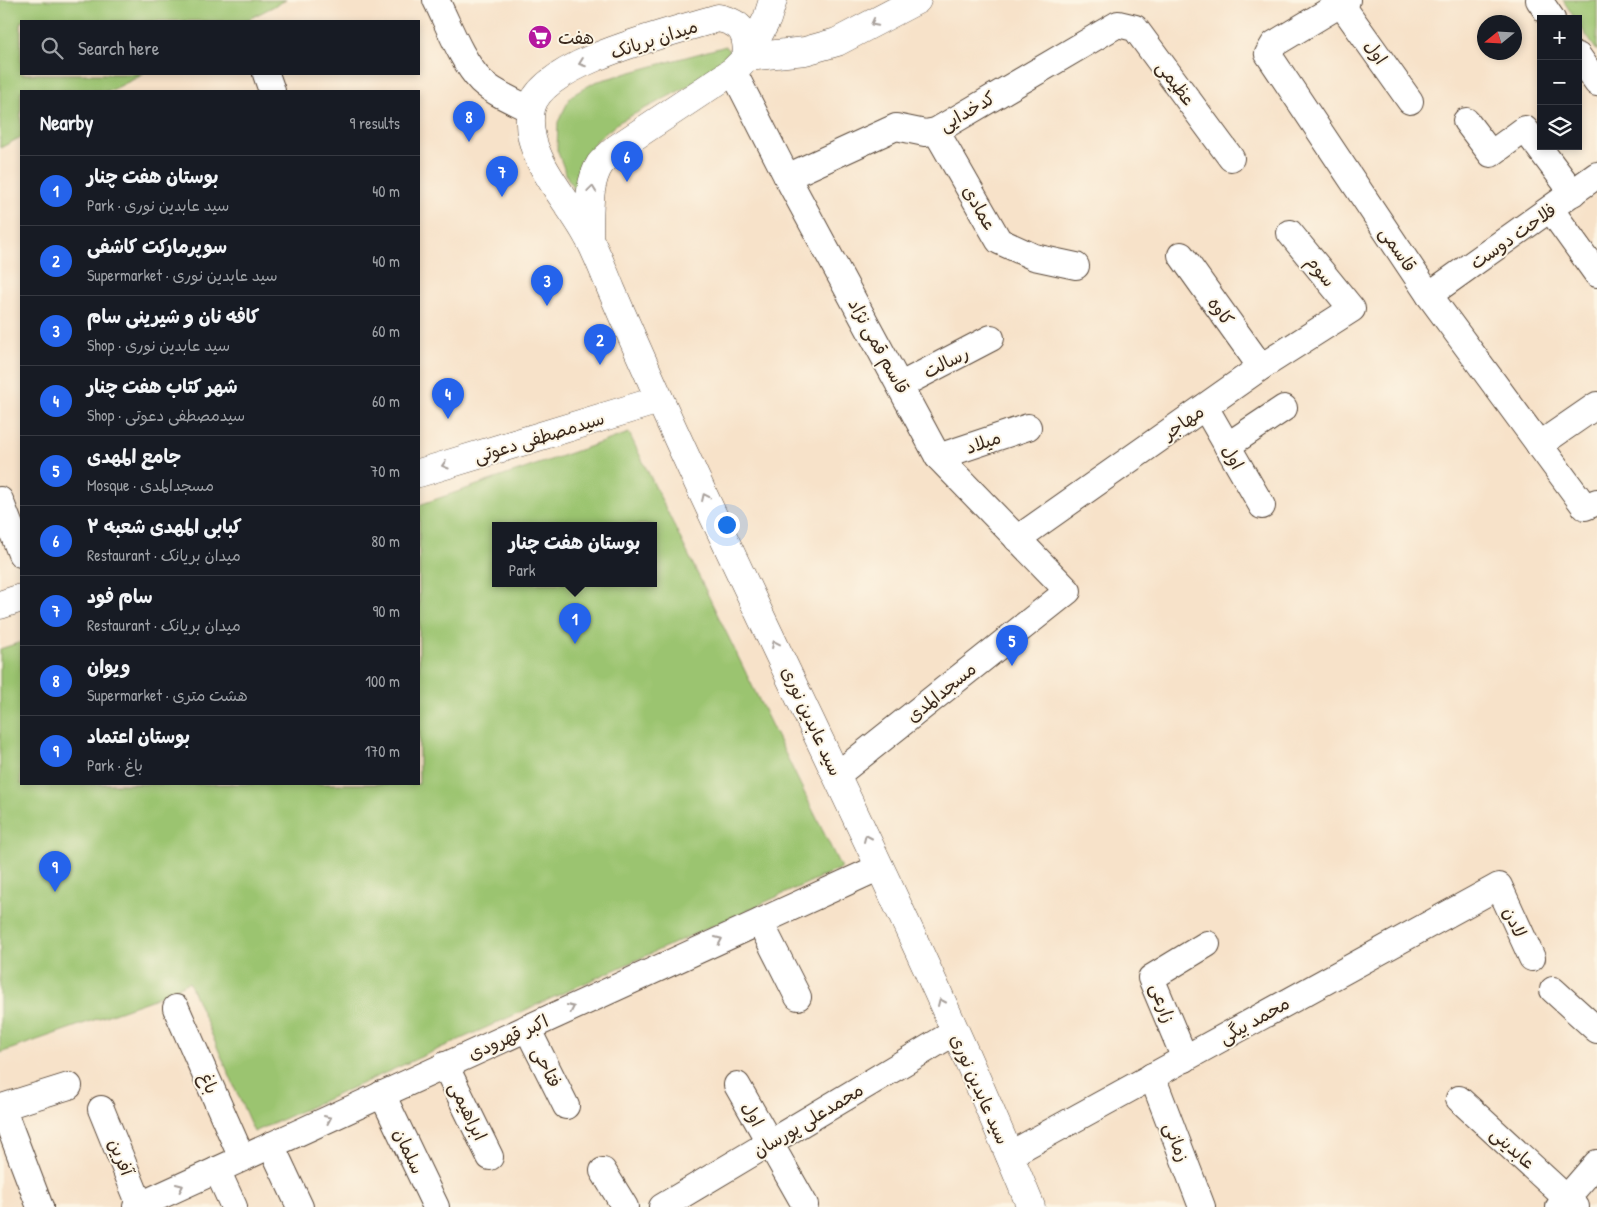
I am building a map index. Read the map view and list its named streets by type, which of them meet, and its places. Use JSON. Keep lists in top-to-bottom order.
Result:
{
  "streets": {
    "main road": ["میدان بریانک", "سیدمصطفی دعوتی", "سید عابدین نوری"],
    "street": [
      "اول",
      "عظیمی",
      "کدخدایی",
      "عمادی",
      "فلاحت دوست",
      "قاسمی",
      "سوم",
      "کاوه",
      "قاسم قمی نژاد",
      "رسالت",
      "مهاجر",
      "میلاد",
      "مسجدالمدی",
      "لادن",
      "زارعی",
      "محمد بیگی",
      "اکبر قهرودی",
      "فتاحی",
      "باغ",
      "ابراهیمی",
      "محمدعلی پورسان",
      "زمانی",
      "عابدینی",
      "سلمان",
      "آفرین"
    ]
  },
  "crossings": [
    ["میدان بریانک", "قاسم قمی نژاد"],
    ["میدان بریانک", "سید عابدین نوری"],
    ["اول", "قاسمی"],
    ["اول", "مهاجر"],
    ["اول", "محمدعلی پورسان"],
    ["عظیمی", "کدخدایی"],
    ["کدخدایی", "عمادی"],
    ["کدخدایی", "قاسم قمی نژاد"],
    ["فلاحت دوست", "قاسمی"],
    ["سوم", "مهاجر"],
    ["کاوه", "مهاجر"],
    ["قاسم قمی نژاد", "رسالت"],
    ["قاسم قمی نژاد", "مهاجر"],
    ["قاسم قمی نژاد", "میلاد"],
    ["قاسم قمی نژاد", "مسجدالمدی"],
    ["سیدمصطفی دعوتی", "سید عابدین نوری"],
    ["مسجدالمدی", "سید عابدین نوری"],
    ["سید عابدین نوری", "محمد بیگی"],
    ["سید عابدین نوری", "اکبر قهرودی"],
    ["سید عابدین نوری", "محمدعلی پورسان"],
    ["لادن", "محمد بیگی"],
    ["زارعی", "محمد بیگی"],
    ["محمد بیگی", "زمانی"],
    ["اکبر قهرودی", "فتاحی"],
    ["اکبر قهرودی", "باغ"],
    ["اکبر قهرودی", "ابراهیمی"],
    ["اکبر قهرودی", "سلمان"],
    ["اکبر قهرودی", "آفرین"]
  ],
  "one_way": [
    "میدان بریانک",
    "سیدمصطفی دعوتی",
    "سید عابدین نوری",
    "اکبر قهرودی"
  ],
  "places": {
    "supermarket": ["هفت"]
  },
  "north": "left",
  "page": {
    "map_buttons": ["+", "−"],
    "search": "Search here",
    "heading": ["Nearby", "9 results"],
    "pins": [
      "8",
      "6",
      "7",
      "3",
      "2",
      "4",
      "1",
      "5",
      "9"
    ],
    "list": [
      {
        "mark": "1",
        "name": "بوستان هفت چنار",
        "note": "Park · سید عابدین نوری",
        "value": "40 m"
      },
      {
        "mark": "2",
        "name": "سوپرمارکت کاشفی",
        "note": "Supermarket · سید عابدین نوری",
        "value": "40 m"
      },
      {
        "mark": "3",
        "name": "کافه نان و شیرینی سام",
        "note": "Shop · سید عابدین نوری",
        "value": "60 m"
      },
      {
        "mark": "4",
        "name": "شهر کتاب هفت چنار",
        "note": "Shop · سیدمصطفی دعوتی",
        "value": "60 m"
      },
      {
        "mark": "5",
        "name": "جامع المهدی",
        "note": "Mosque · مسجدالمدی",
        "value": "70 m"
      },
      {
        "mark": "6",
        "name": "کبابی المهدی شعبه ۲",
        "note": "Restaurant · میدان بریانک",
        "value": "80 m"
      },
      {
        "mark": "7",
        "name": "سام فود",
        "note": "Restaurant · میدان بریانک",
        "value": "90 m"
      },
      {
        "mark": "8",
        "name": "ویوان",
        "note": "Supermarket · هشت متری",
        "value": "100 m"
      },
      {
        "mark": "9",
        "name": "بوستان اعتماد",
        "note": "Park · باغ",
        "value": "170 m"
      }
    ],
    "popup": ["بوستان هفت چنار", "Park"]
  }
}
